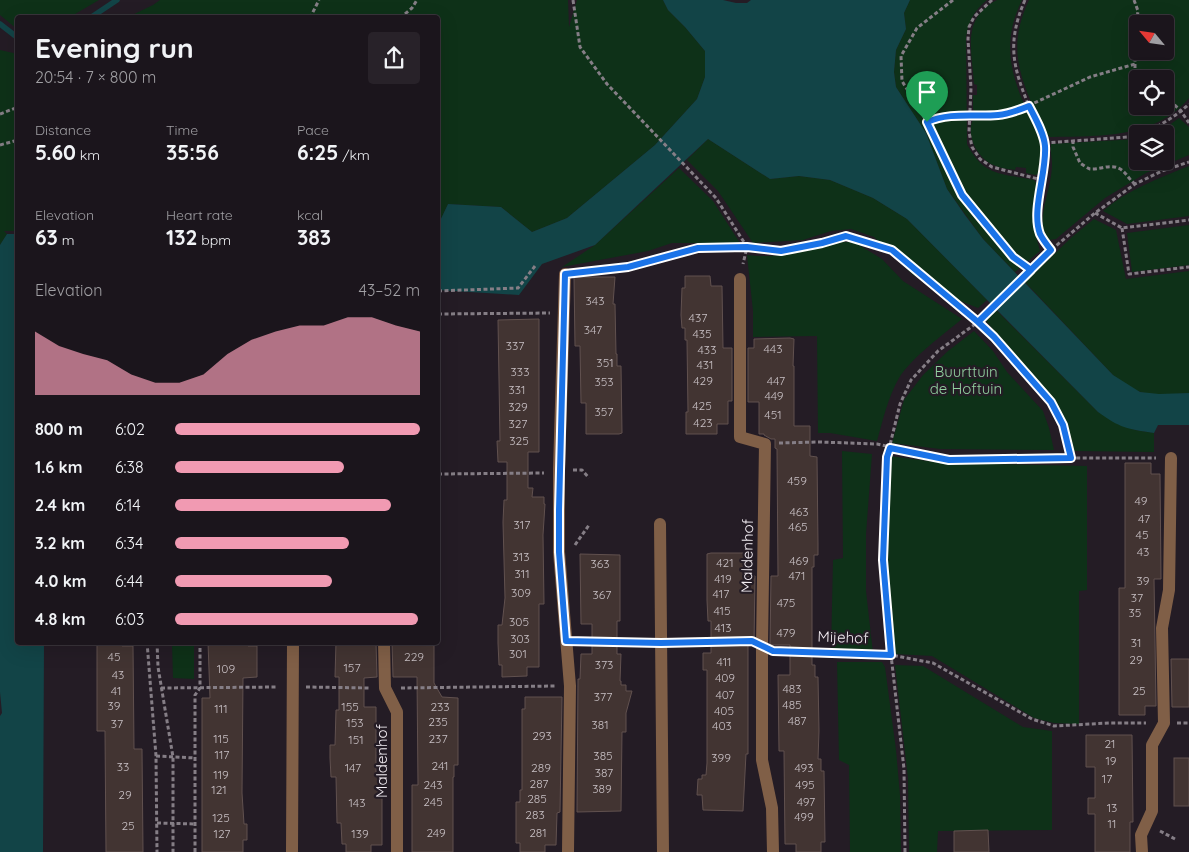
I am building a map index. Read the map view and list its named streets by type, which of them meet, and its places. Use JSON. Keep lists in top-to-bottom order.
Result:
{
  "streets": {
    "street": ["Maldenhof"],
    "path": ["Mijehof"]
  },
  "crossings": [
    ["Maldenhof", "Mijehof"]
  ],
  "parks": ["Buurttuin de Hoftuin"],
  "house_numbers": [
    "343",
    "437",
    "347",
    "435",
    "337",
    "443",
    "433",
    "351",
    "431",
    "333",
    "429",
    "447",
    "353",
    "331",
    "449",
    "425",
    "329",
    "357",
    "451",
    "423",
    "327",
    "325",
    "459",
    "49",
    "463",
    "47",
    "317",
    "465",
    "45",
    "43",
    "313",
    "469",
    "421",
    "363",
    "311",
    "471",
    "419",
    "39",
    "309",
    "417",
    "367",
    "37",
    "475",
    "415",
    "35",
    "305",
    "413",
    "479",
    "303",
    "31",
    "301",
    "45",
    "229",
    "29",
    "411",
    "373",
    "157",
    "109",
    "43",
    "409",
    "483",
    "41",
    "25",
    "407",
    "377",
    "485",
    "39",
    "155",
    "233",
    "111",
    "405",
    "487",
    "235",
    "153",
    "37",
    "381",
    "403",
    "293",
    "115",
    "237",
    "151",
    "21",
    "117",
    "385",
    "399",
    "19",
    "241",
    "33",
    "147",
    "289",
    "493",
    "387",
    "119",
    "17",
    "287",
    "243",
    "495",
    "389",
    "121",
    "29",
    "285",
    "245",
    "497",
    "143",
    "13",
    "283",
    "499",
    "125",
    "11",
    "25",
    "249",
    "281",
    "127",
    "139"
  ],
  "north": "top left",
  "page": {
    "heading": ["Evening run", "20:54 · 7 × 800 m"],
    "stats": [
      ["Distance", "5.60 km"],
      ["Time", "35:56"],
      ["Pace", "6:25 /km"],
      ["Elevation", "63 m"],
      ["Heart rate", "132 bpm"],
      ["kcal", "383"]
    ],
    "chart": ["Elevation", "43–52 m"],
    "list": [
      {
        "name": "800 m",
        "note": "6:02"
      },
      {
        "name": "1.6 km",
        "note": "6:38"
      },
      {
        "name": "2.4 km",
        "note": "6:14"
      },
      {
        "name": "3.2 km",
        "note": "6:34"
      },
      {
        "name": "4.0 km",
        "note": "6:44"
      },
      {
        "name": "4.8 km",
        "note": "6:03"
      }
    ]
  }
}
